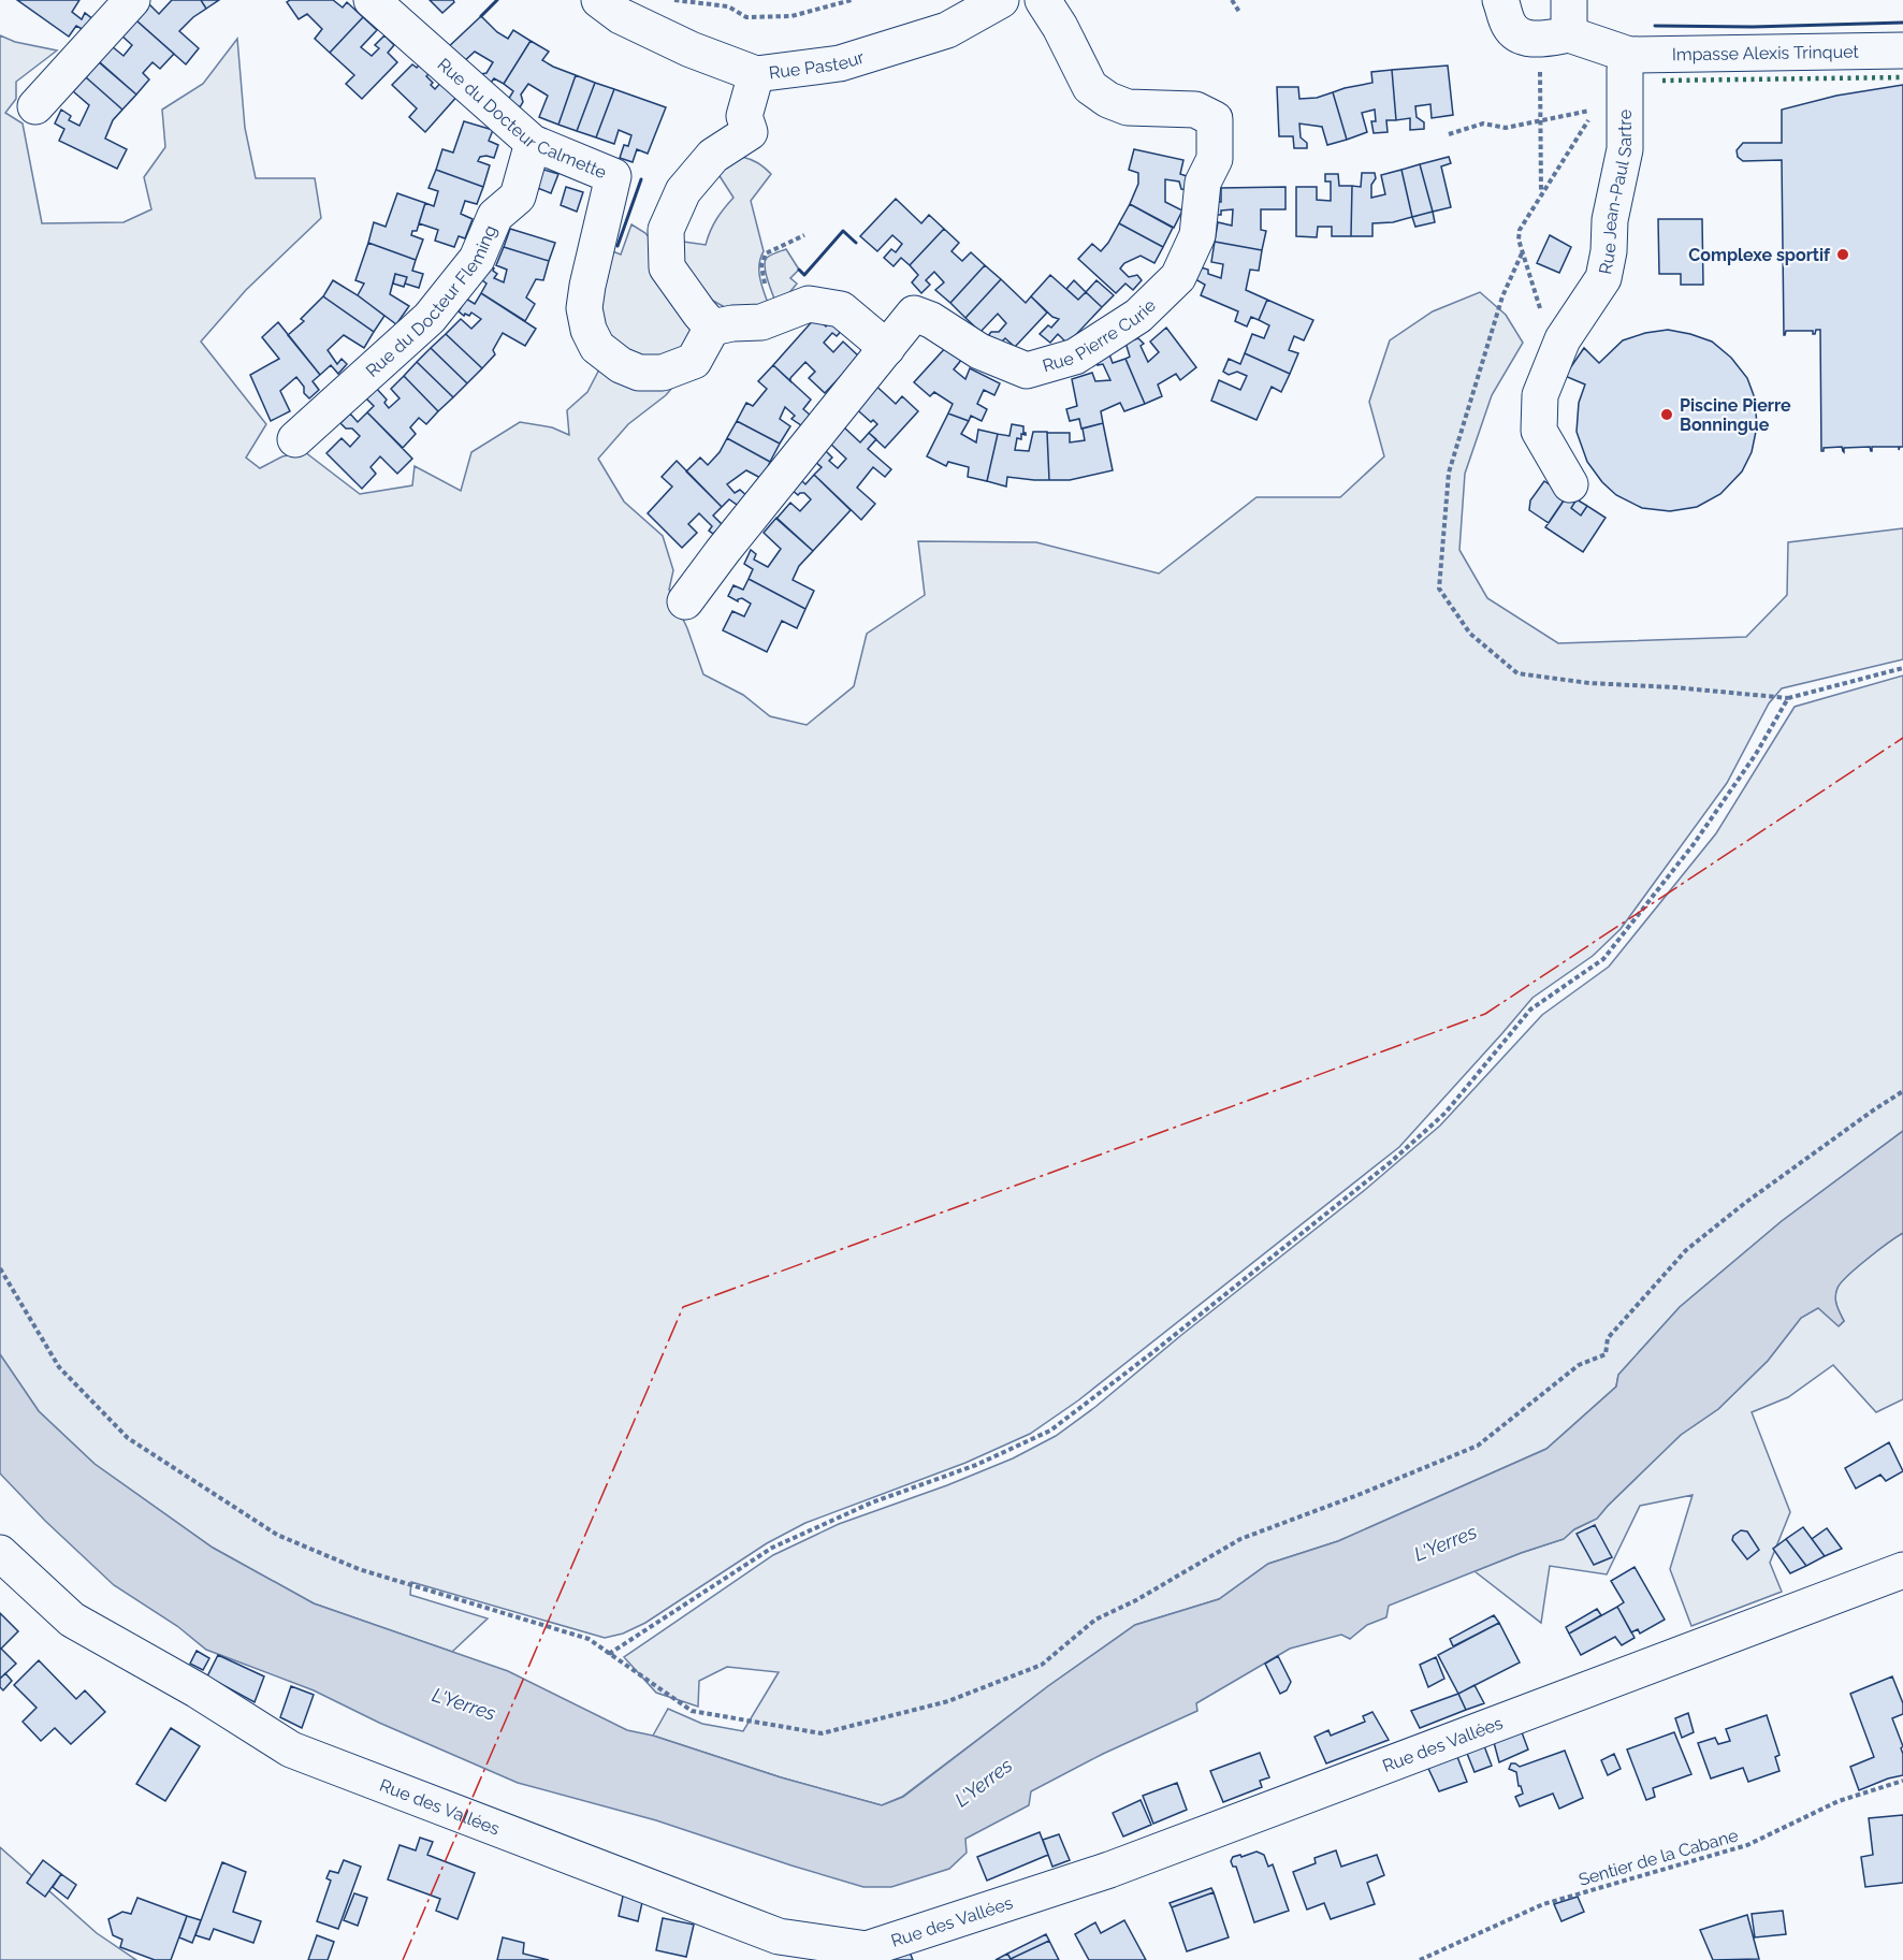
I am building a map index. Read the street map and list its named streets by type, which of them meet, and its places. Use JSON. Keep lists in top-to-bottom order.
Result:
{
  "streets": {
    "street": [
      "Impasse Alexis Trinquet",
      "Rue Pasteur",
      "Rue du Docteur Calmette",
      "Rue Jean-Paul Sartre",
      "Rue du Docteur Fleming",
      "Rue Pierre Curie",
      "Rue des Vallées"
    ],
    "path": ["Sentier de la Cabane"]
  },
  "crossings": [
    ["Impasse Alexis Trinquet", "Rue Jean-Paul Sartre"],
    ["Rue du Docteur Calmette", "Rue du Docteur Fleming"]
  ],
  "water": ["L'Yerres"],
  "places": ["Complexe sportif", "Piscine Pierre Bonningue"]
}
